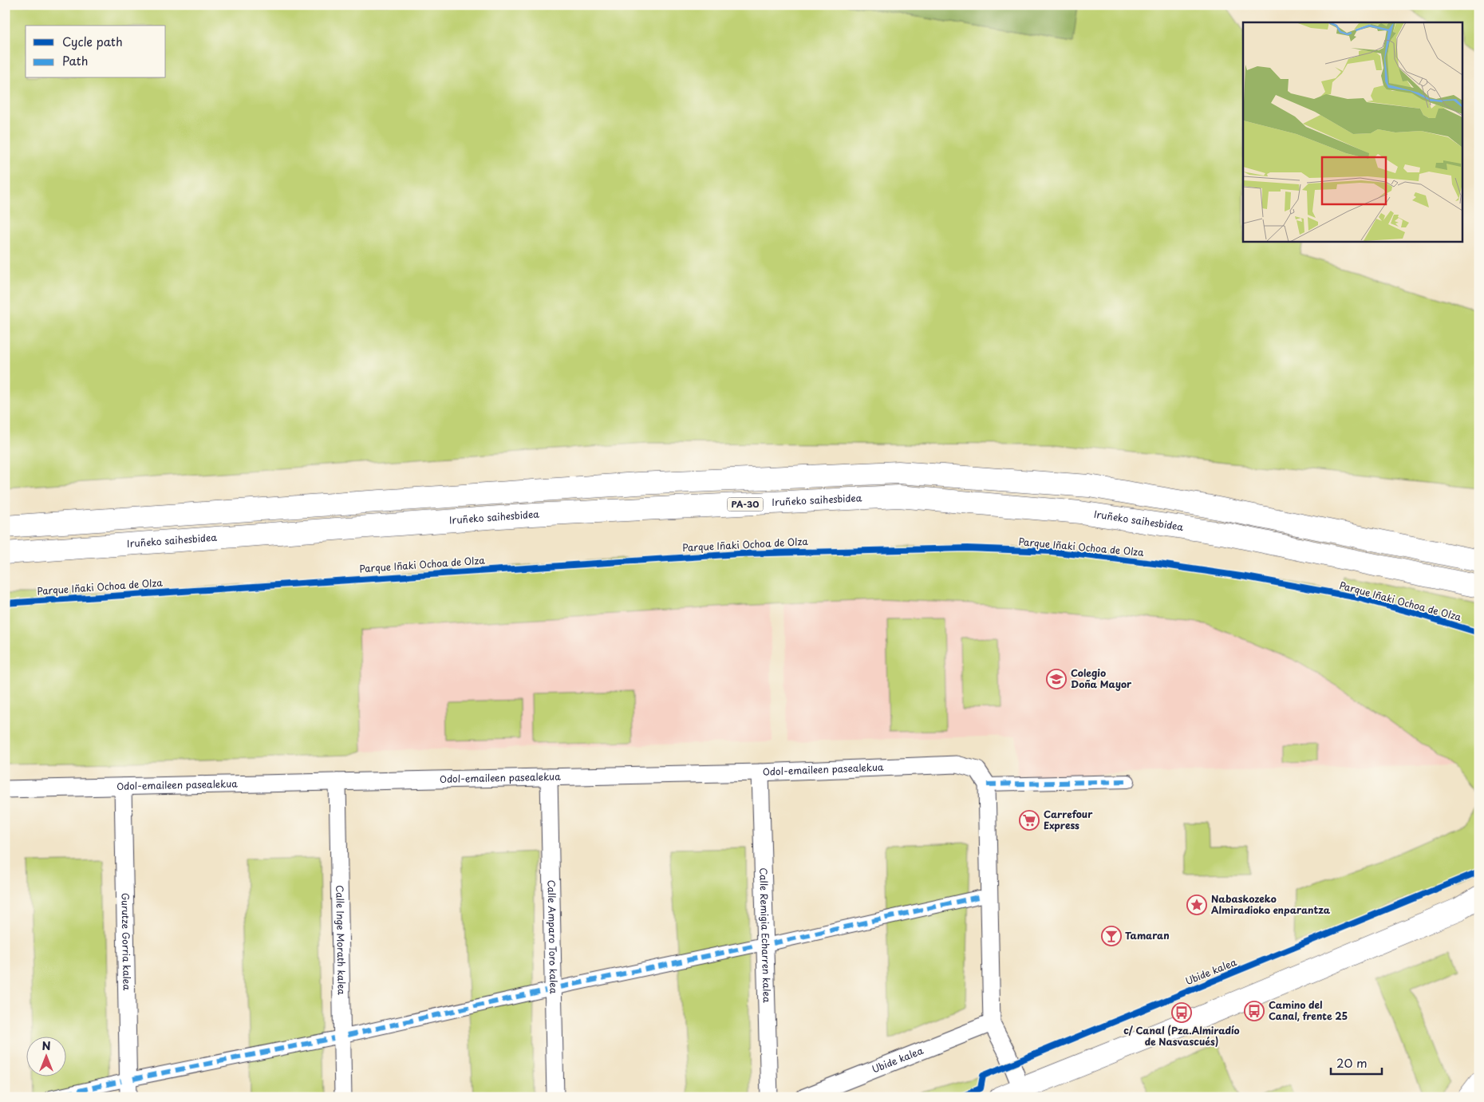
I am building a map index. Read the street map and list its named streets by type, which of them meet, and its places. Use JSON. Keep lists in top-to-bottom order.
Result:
{
  "streets": {
    "main road": ["Iruñeko saihesbidea", "PA-30"],
    "street": [
      "Odol-emaileen pasealekua",
      "Calle Remigia Echarren kalea",
      "Calle Amparo Toro kalea",
      "Calle Inge Morath kalea",
      "Gurutze Gorria kalea",
      "Ubide kalea"
    ],
    "cycle path": ["Parque Iñaki Ochoa de Olza"]
  },
  "crossings": [
    ["Odol-emaileen pasealekua", "Calle Remigia Echarren kalea"],
    ["Odol-emaileen pasealekua", "Calle Amparo Toro kalea"],
    ["Odol-emaileen pasealekua", "Calle Inge Morath kalea"],
    ["Odol-emaileen pasealekua", "Gurutze Gorria kalea"]
  ],
  "places": {
    "school or university": ["Colegio Doña Mayor"],
    "supermarket": ["Carrefour Express"],
    "place": ["Nabaskozeko Almiradioko enparantza"],
    "bar": ["Tamaran"],
    "bus stop": ["Camino del Canal, frente 25", "c/ Canal (Pza.Almiradío de Nasvascués)"]
  },
  "legend": ["Cycle path", "Path"],
  "scale_bar": "20 m",
  "north": "top"
}
